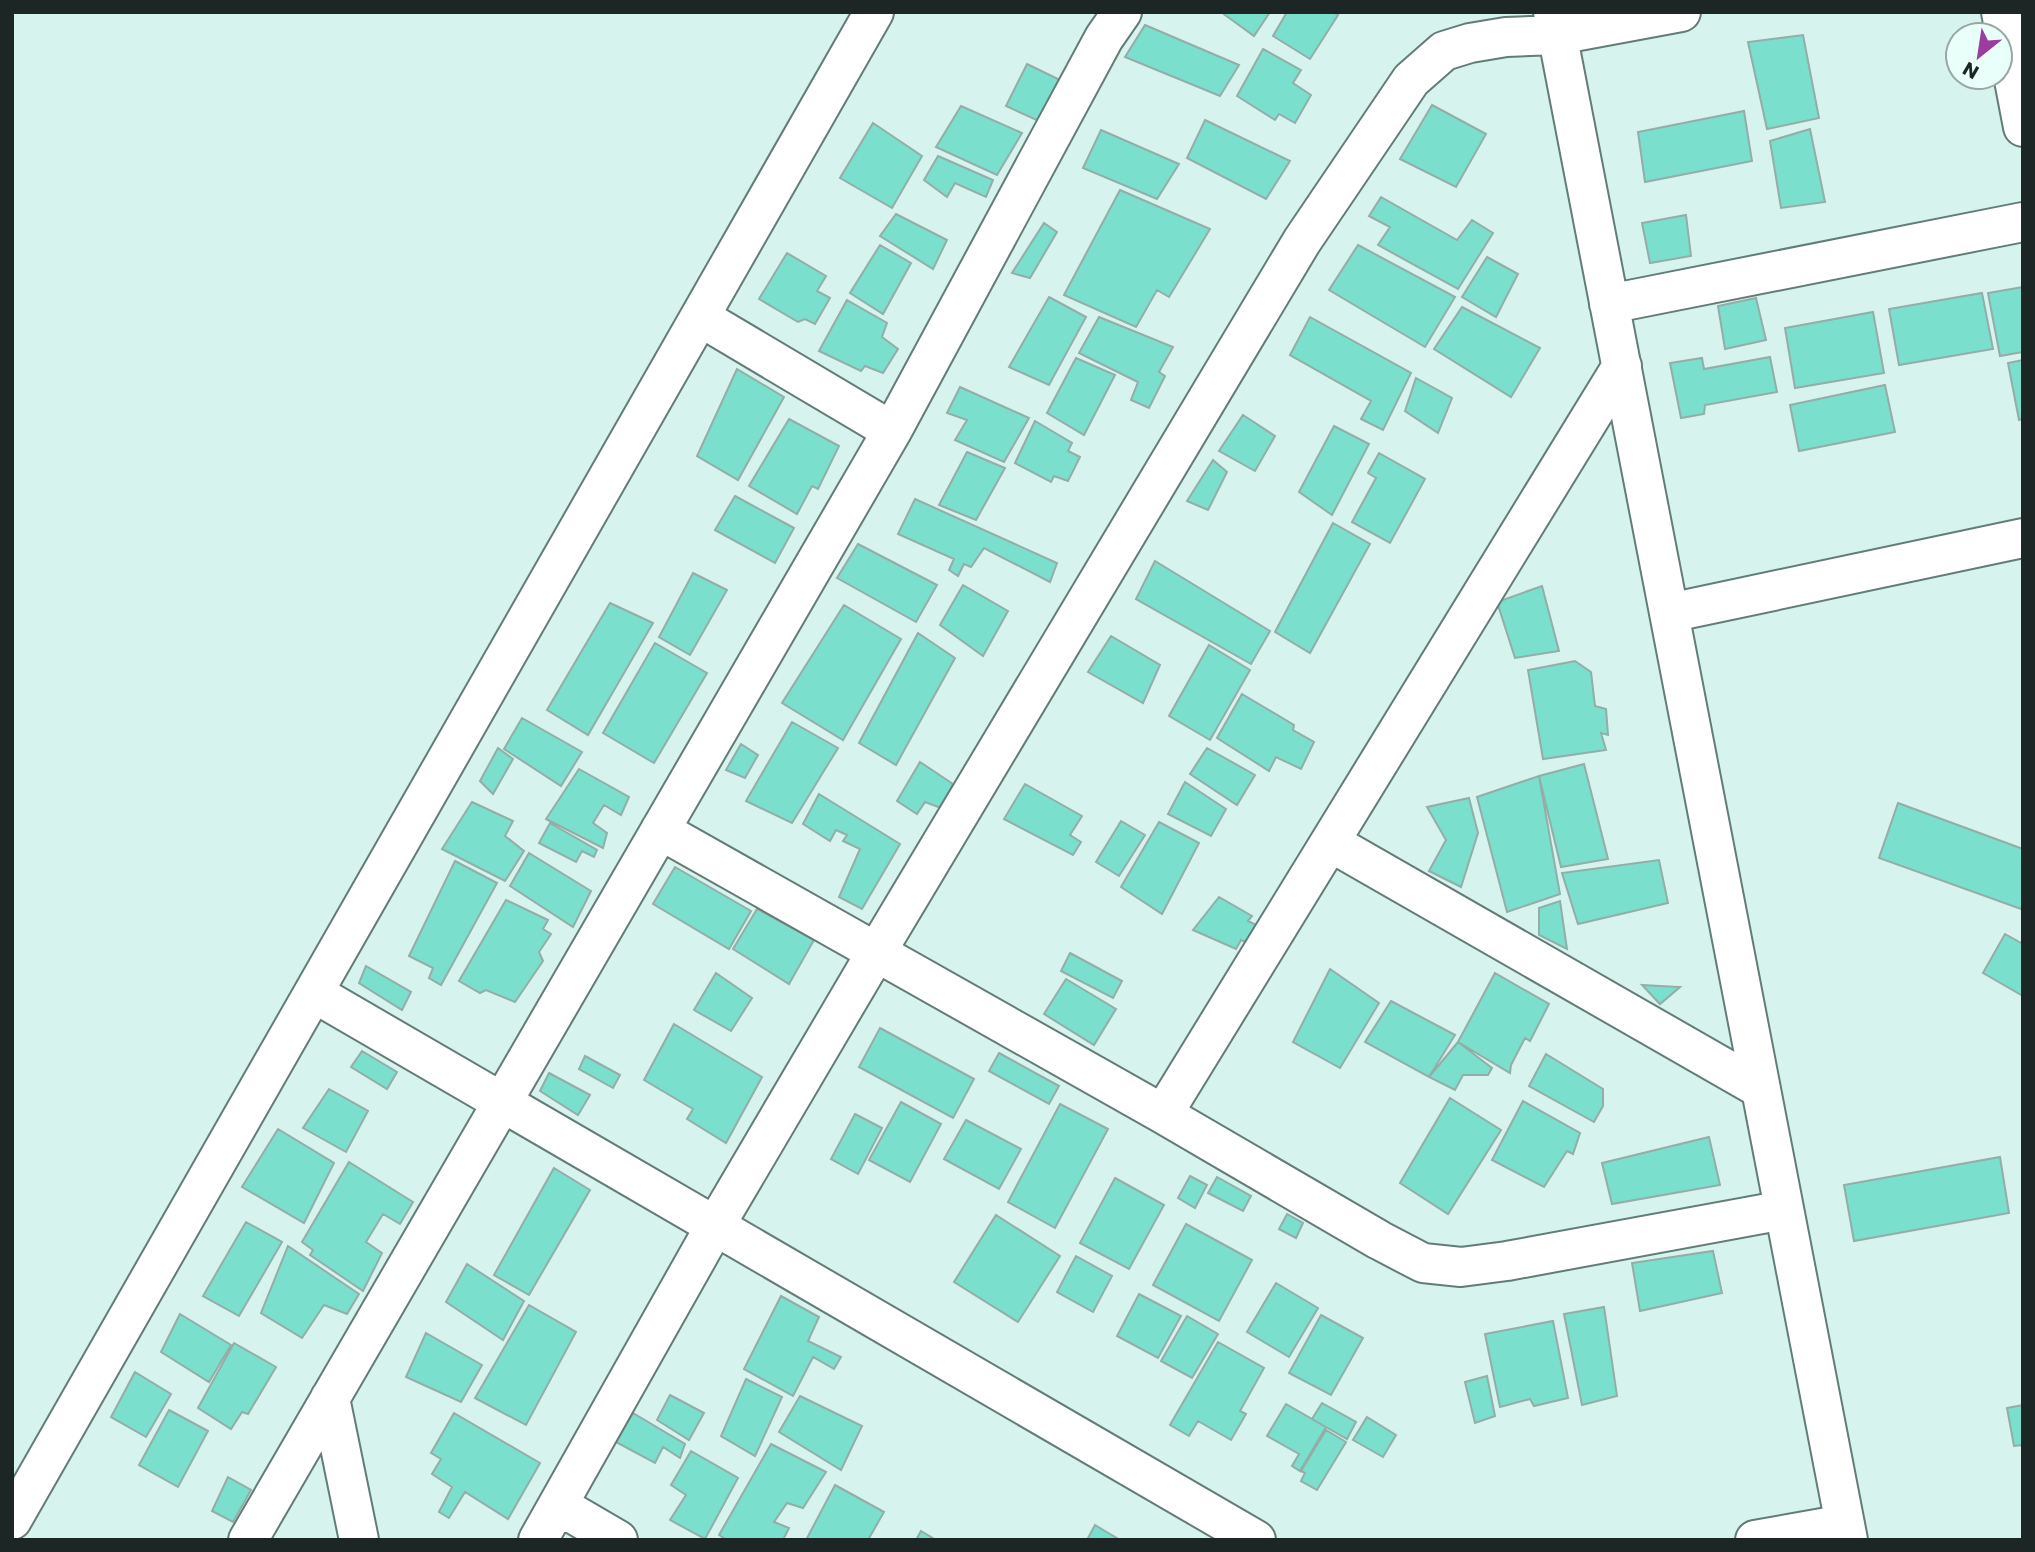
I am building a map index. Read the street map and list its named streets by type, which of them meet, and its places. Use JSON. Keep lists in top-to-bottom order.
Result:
{
  "north": "bottom left"
}
